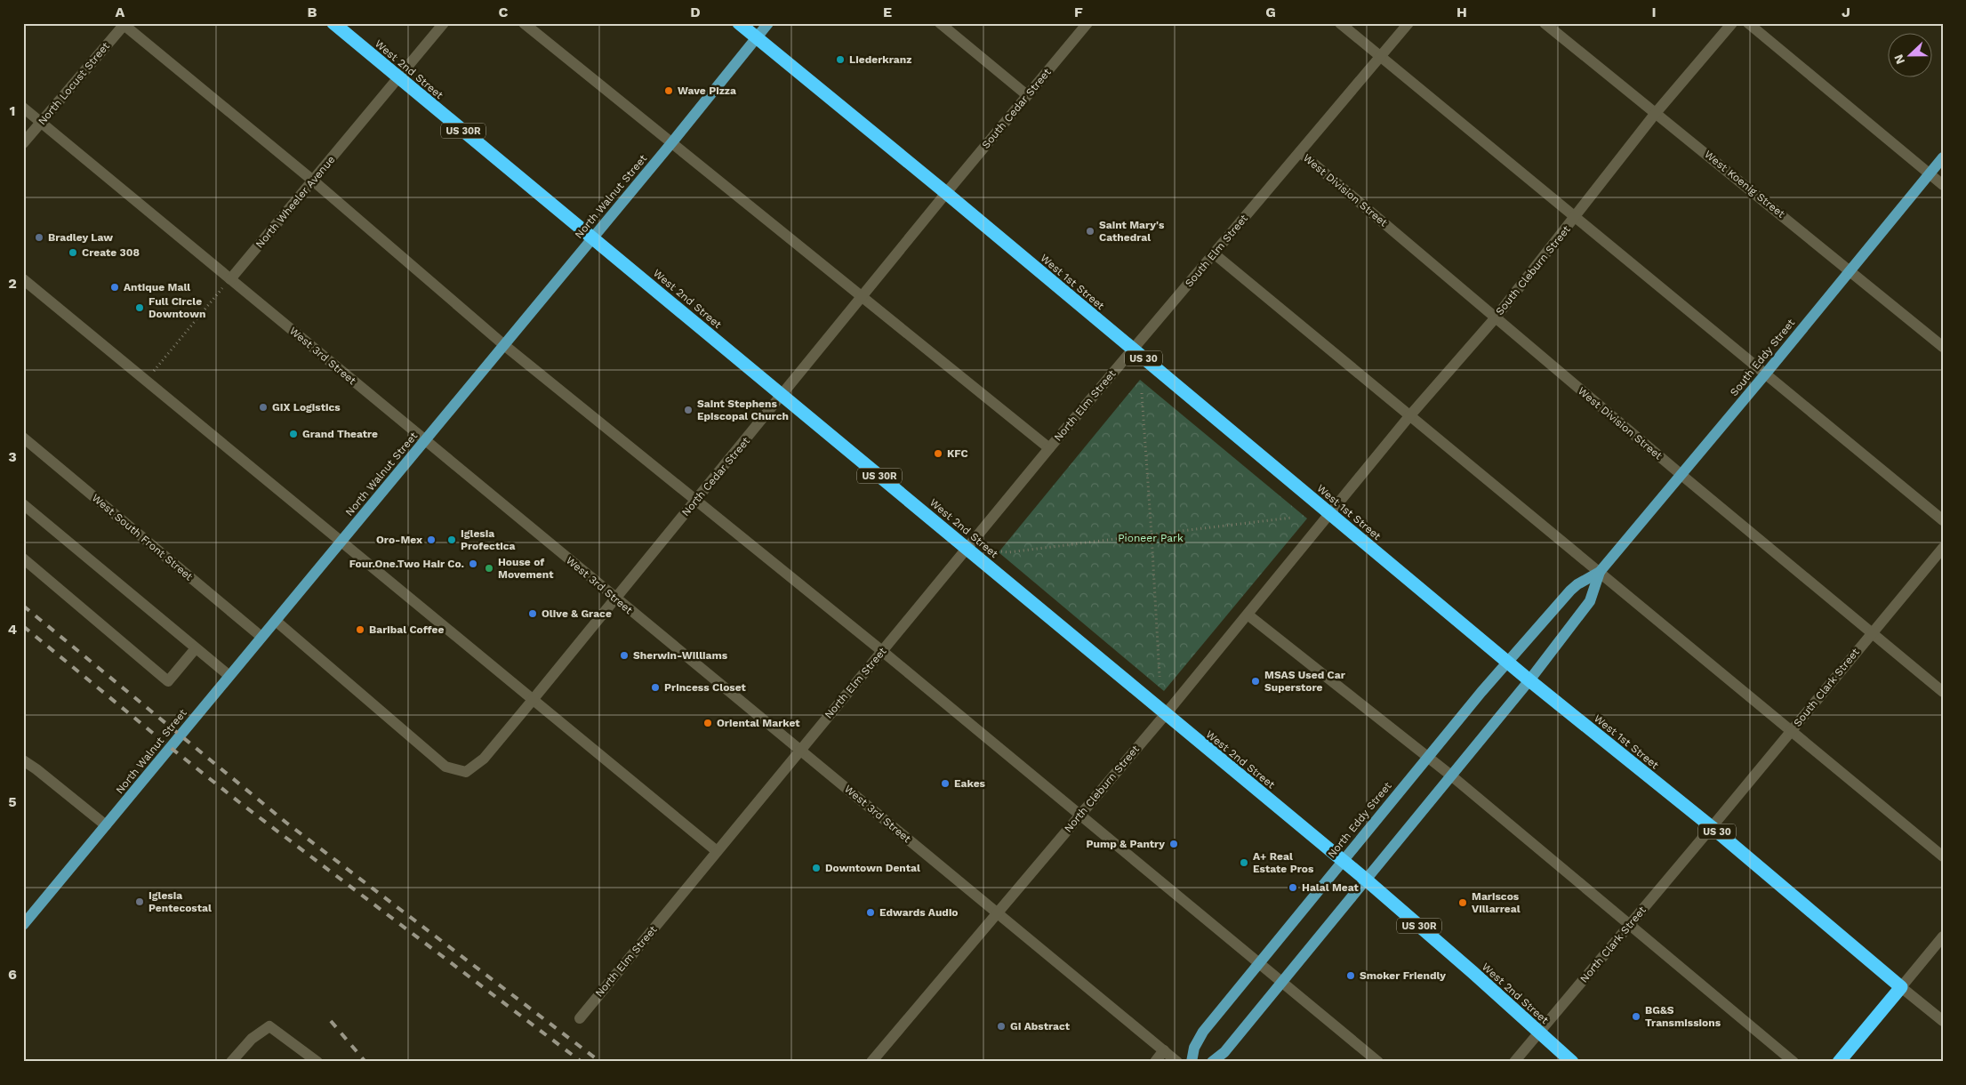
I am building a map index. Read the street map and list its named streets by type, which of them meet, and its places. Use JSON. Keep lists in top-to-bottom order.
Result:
{
  "streets": {
    "highway": [
      "West 2nd Street",
      "US 30R",
      "West 1st Street",
      "US 30"
    ],
    "main road": ["North Walnut Street", "South Eddy Street", "North Eddy Street"],
    "street": [
      "North Locust Street",
      "South Cedar Street",
      "West Koenig Street",
      "West Division Street",
      "North Wheeler Avenue",
      "South Elm Street",
      "South Cleburn Street",
      "West 3rd Street",
      "North Elm Street",
      "North Cedar Street",
      "West South Front Street",
      "South Clark Street",
      "North Cleburn Street",
      "North Clark Street"
    ]
  },
  "crossings": [
    ["West 2nd Street", "North Walnut Street"],
    ["West 2nd Street", "North Wheeler Avenue"],
    ["West 2nd Street", "North Elm Street"],
    ["West 2nd Street", "North Cedar Street"],
    ["West 2nd Street", "North Cleburn Street"],
    ["West 2nd Street", "North Eddy Street"],
    ["West 2nd Street", "North Clark Street"],
    ["North Locust Street", "West 3rd Street"],
    ["South Cedar Street", "West 1st Street"],
    ["South Cedar Street", "North Cedar Street"],
    ["West Koenig Street", "South Cleburn Street"],
    ["West Koenig Street", "South Eddy Street"],
    ["West Division Street", "South Elm Street"],
    ["West Division Street", "South Cleburn Street"],
    ["West Division Street", "South Eddy Street"],
    ["West Division Street", "South Clark Street"],
    ["North Walnut Street", "West 1st Street"],
    ["North Walnut Street", "West 3rd Street"],
    ["North Walnut Street", "North Cedar Street"],
    ["North Walnut Street", "West South Front Street"],
    ["North Wheeler Avenue", "West 3rd Street"],
    ["South Elm Street", "West 1st Street"],
    ["South Elm Street", "North Elm Street"],
    ["South Cleburn Street", "West 1st Street"],
    ["South Cleburn Street", "North Cleburn Street"],
    ["West 1st Street", "South Eddy Street"],
    ["West 1st Street", "North Elm Street"],
    ["West 1st Street", "North Cedar Street"],
    ["West 1st Street", "South Clark Street"],
    ["West 1st Street", "North Cleburn Street"],
    ["West 1st Street", "North Eddy Street"],
    ["West 1st Street", "North Clark Street"],
    ["West 3rd Street", "North Elm Street"],
    ["West 3rd Street", "North Cedar Street"],
    ["West 3rd Street", "North Cleburn Street"],
    ["South Eddy Street", "North Eddy Street"],
    ["South Clark Street", "North Clark Street"]
  ],
  "parks": ["Pioneer Park"],
  "places": [
    "Liederkranz",
    "Wave Pizza",
    "Saint Mary's Cathedral",
    "Bradley Law",
    "Create 308",
    "Antique Mall",
    "Full Circle Downtown",
    "GIX Logistics",
    "Saint Stephens Episcopal Church",
    "Grand Theatre",
    "KFC",
    "Oro-Mex",
    "Iglesia Profectica",
    "Four.One.Two Hair Co.",
    "House of Movement",
    "Olive & Grace",
    "Baribal Coffee",
    "Sherwin-Williams",
    "MSAS Used Car Superstore",
    "Princess Closet",
    "Oriental Market",
    "Eakes",
    "Pump & Pantry",
    "A+ Real Estate Pros",
    "Downtown Dental",
    "Halal Meat",
    "Iglesia Pentecostal",
    "Mariscos Villarreal",
    "Edwards Audio",
    "Smoker Friendly",
    "BG&S Transmissions",
    "GI Abstract"
  ],
  "north": "left",
  "grid": {
    "columns": [
      "A",
      "B",
      "C",
      "D",
      "E",
      "F",
      "G",
      "H",
      "I",
      "J"
    ],
    "rows": [
      "1",
      "2",
      "3",
      "4",
      "5",
      "6"
    ]
  }
}
